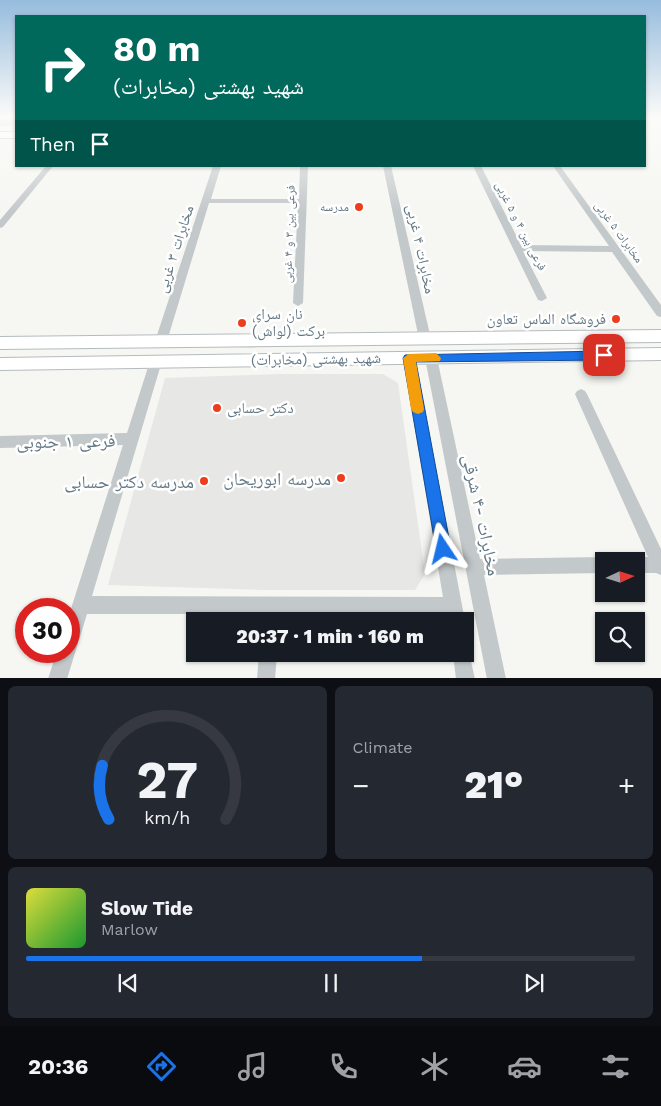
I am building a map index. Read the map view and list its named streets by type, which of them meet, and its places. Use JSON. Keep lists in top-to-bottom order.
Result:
{
  "streets": {
    "main road": ["شهید بهشتی (مخابرات)"],
    "street": [
      "فرعی بین ۴ و ۵ غربی",
      "مخابرات ۵ غربی",
      "فرعی بین ۳ و ۴ غربی",
      "مخابرات ۳ غربی",
      "مخابرات ۴ غربی",
      "فرعی ۱ جنوبی",
      "مخابرات -۴ شرقی"
    ]
  },
  "crossings": [
    ["مخابرات ۳ غربی", "شهید بهشتی (مخابرات)"],
    ["مخابرات ۴ غربی", "شهید بهشتی (مخابرات)"],
    ["شهید بهشتی (مخابرات)", "مخابرات -۴ شرقی"]
  ],
  "places": [
    "مدرسه",
    "فروشگاه الماس تعاون",
    "نان سرای برکت (لواش)",
    "دکتر حسابی",
    "مدرسه ابوریحان",
    "مدرسه دکتر حسابی"
  ],
  "north": "right",
  "page": {
    "turn": ["80 m", "شهید بهشتی (مخابرات)"],
    "then": "Then",
    "limit": "30",
    "trip": "20:37 · 1 min · 160 m",
    "tile": "Climate",
    "heat": ["−", "21°", "+"],
    "song": ["Slow Tide", "Marlow"],
    "tabs": "20:36",
    "gauge": ["27", "km/h"]
  }
}
